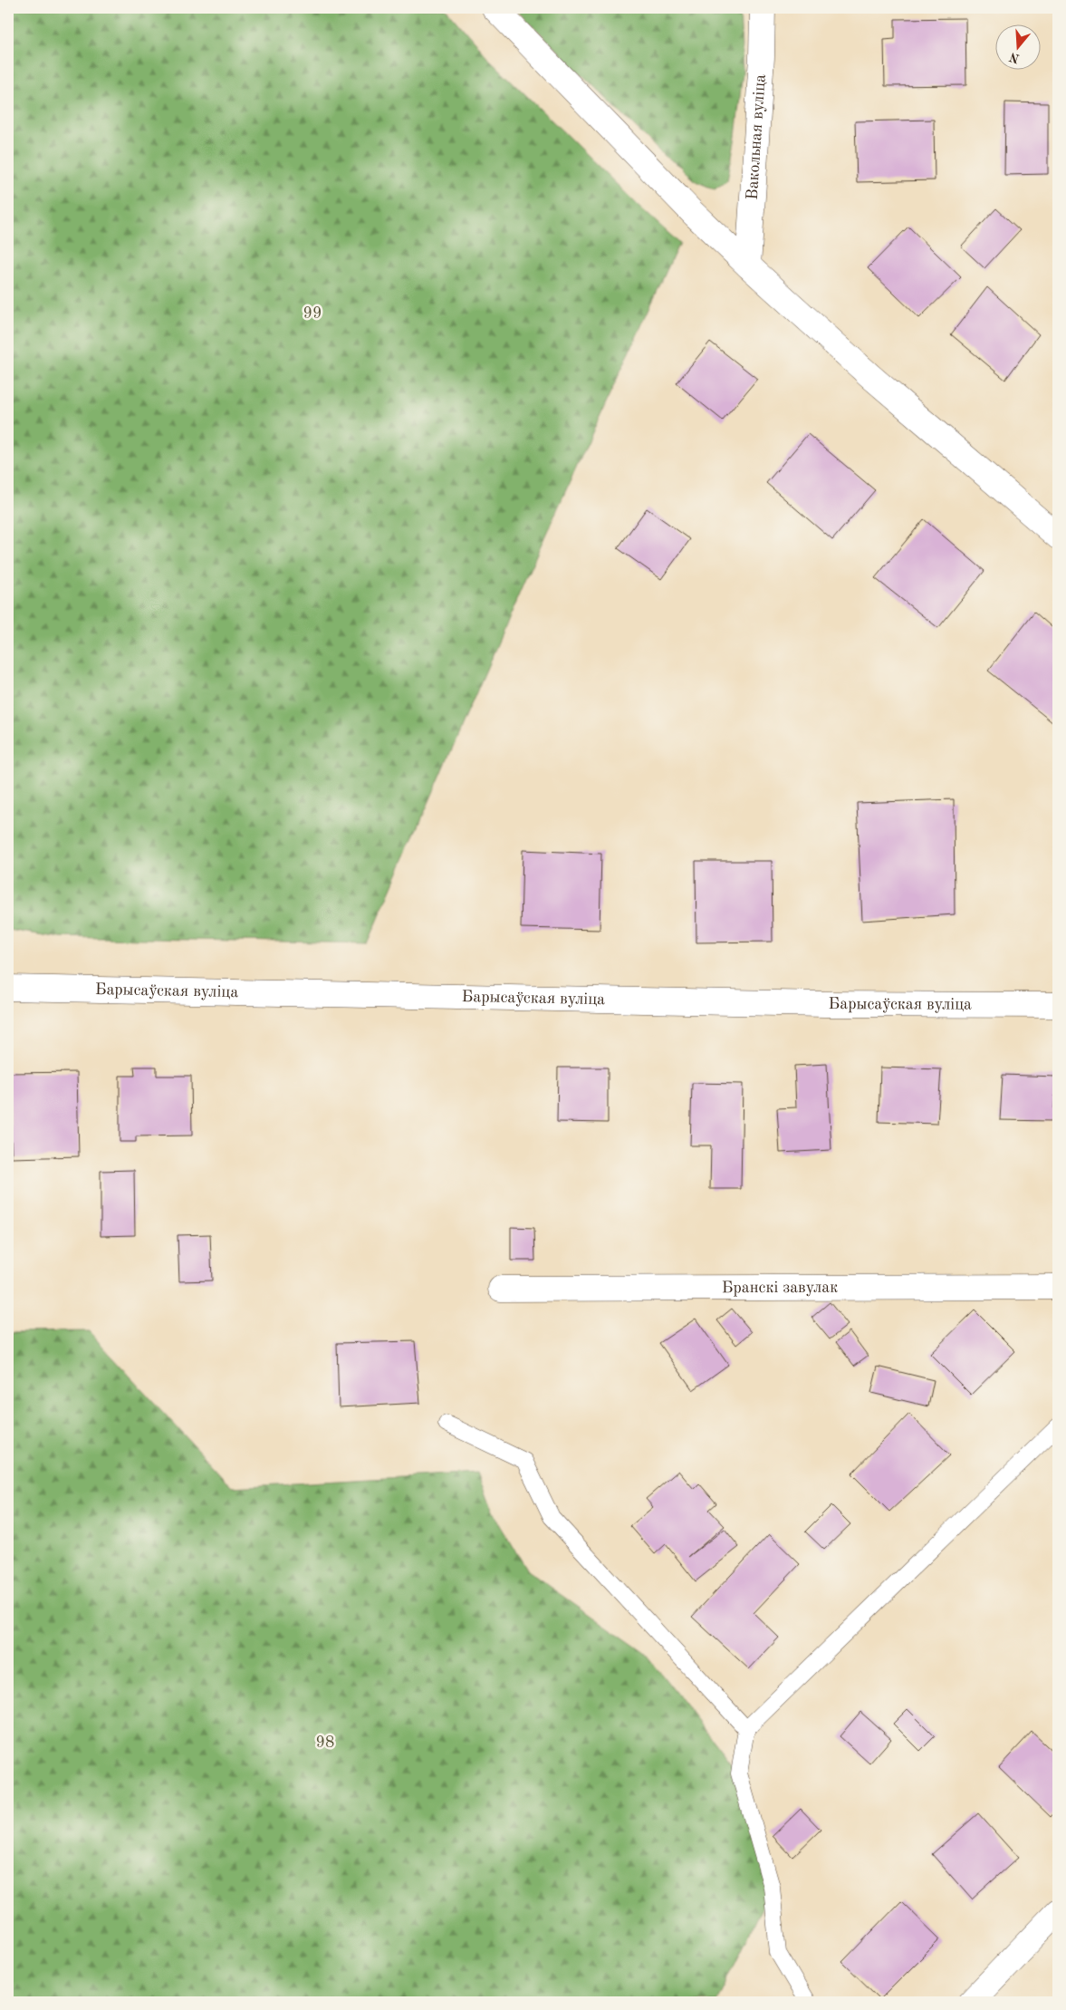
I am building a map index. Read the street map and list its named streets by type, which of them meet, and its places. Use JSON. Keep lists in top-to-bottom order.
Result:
{
  "streets": {
    "street": ["Вакольная вуліца", "Барысаўская вуліца", "Бранскі завулак"]
  },
  "parks": ["99", "98"],
  "north": "bottom"
}
